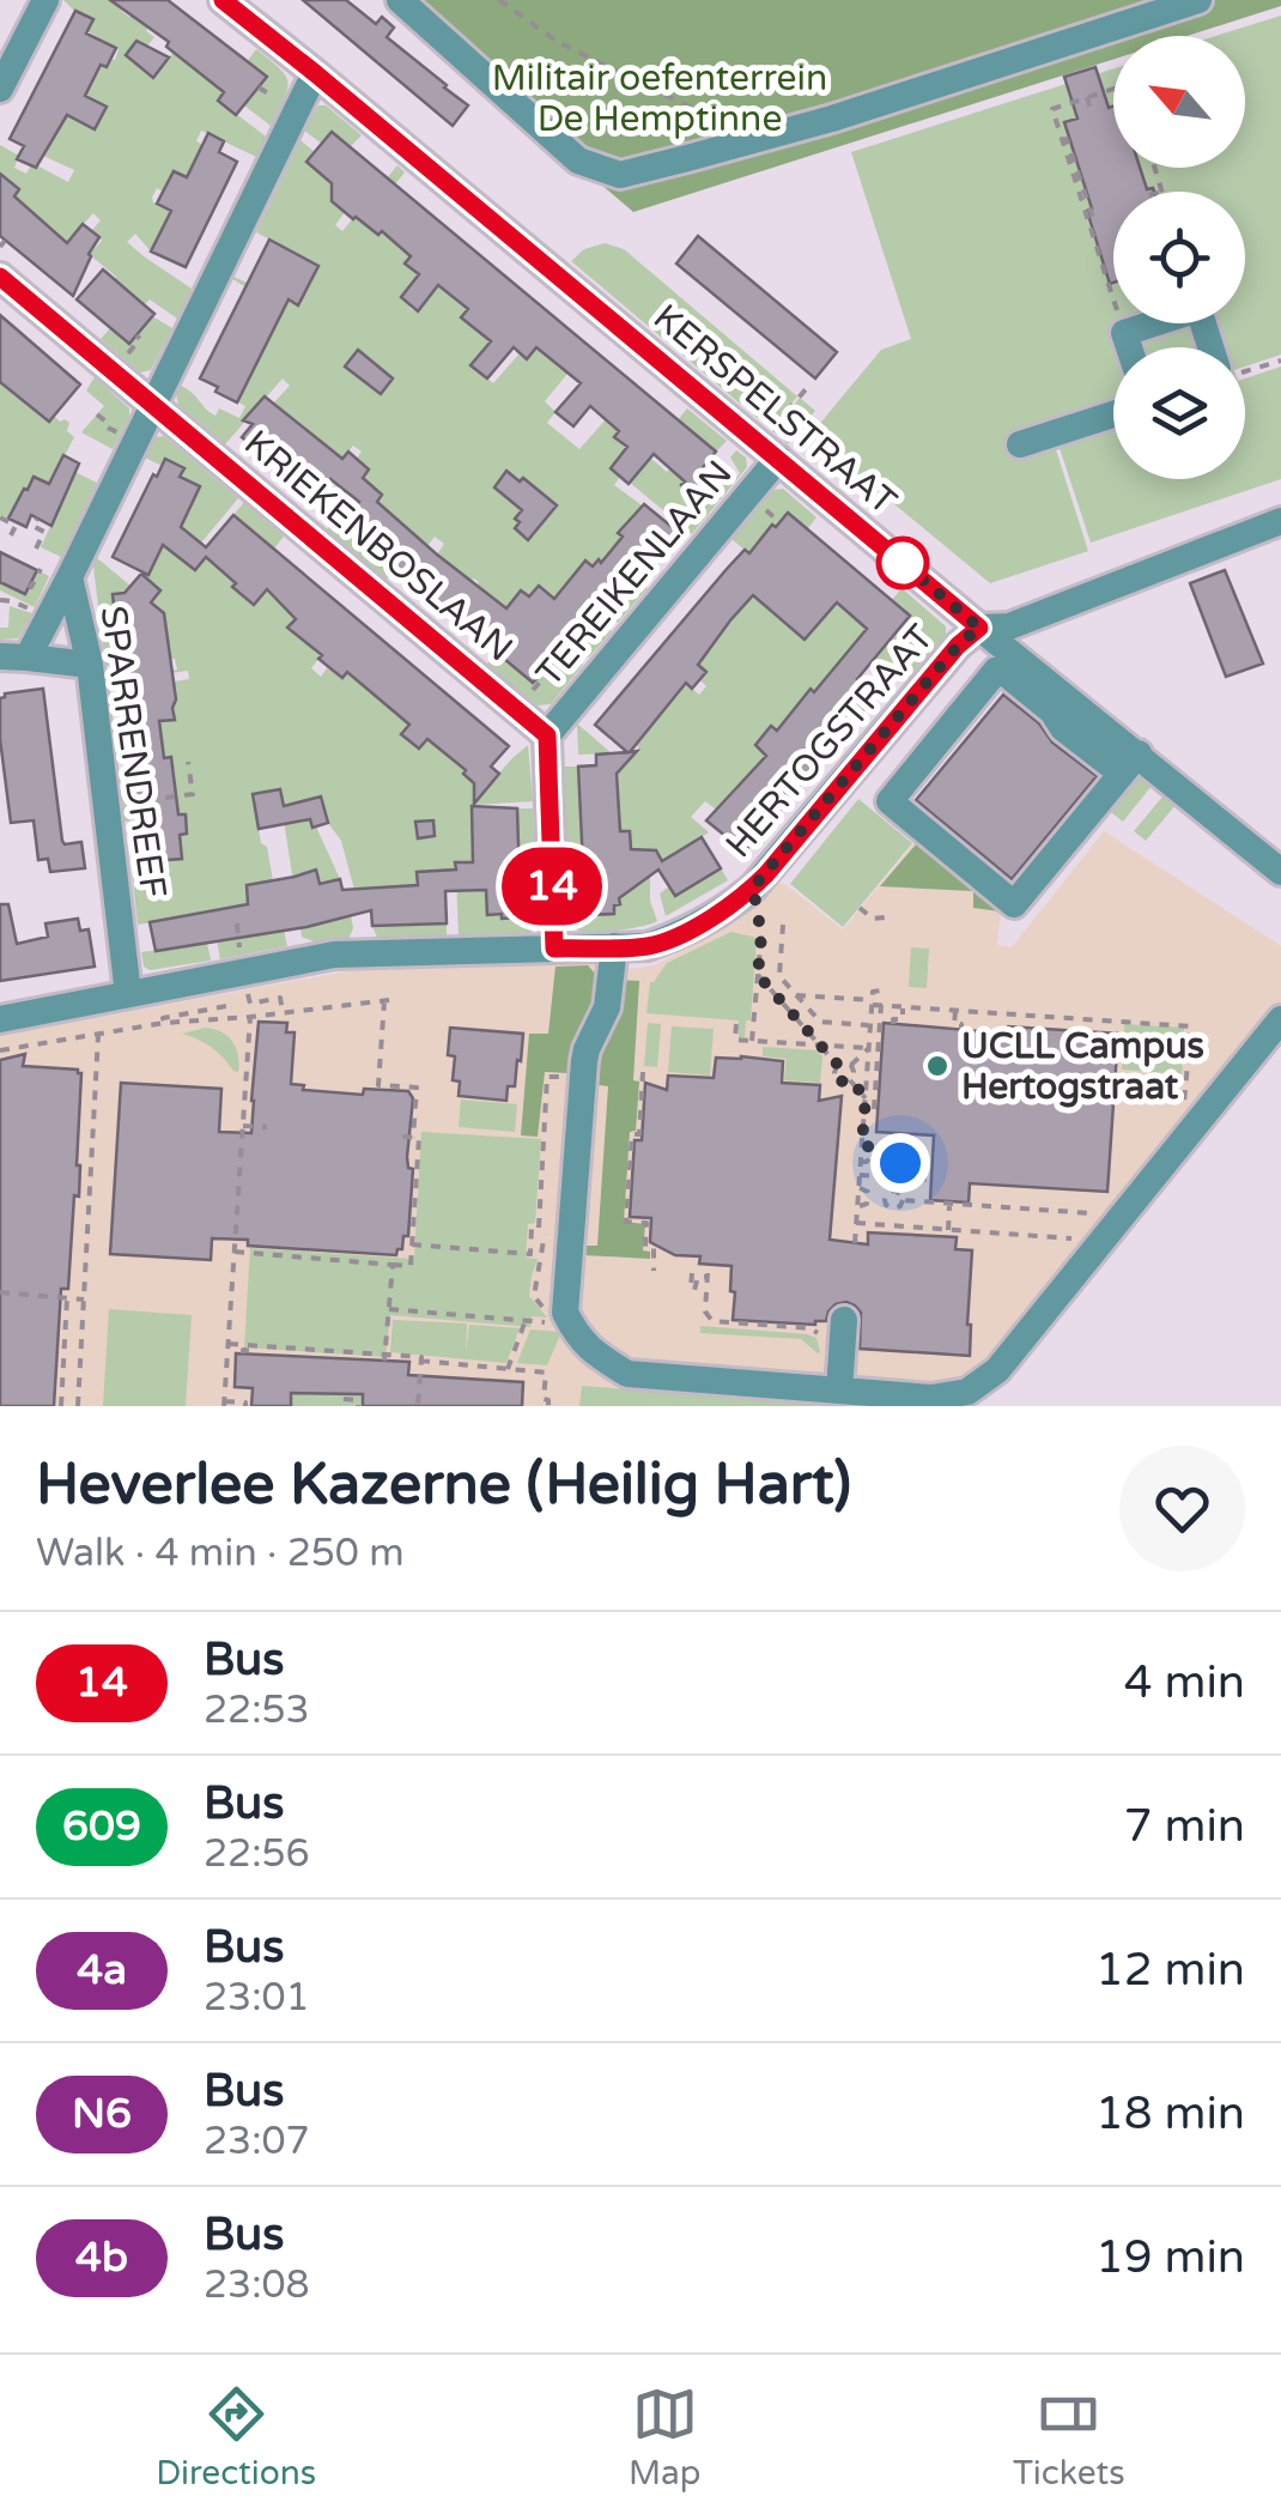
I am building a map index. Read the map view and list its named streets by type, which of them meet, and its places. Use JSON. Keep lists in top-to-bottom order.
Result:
{
  "streets": {
    "street": [
      "KERSPELSTRAAT",
      "KRIEKENBOSLAAN",
      "TEREIKENLAAN",
      "HERTOGSTRAAT",
      "SPARRENDREEF"
    ]
  },
  "crossings": [
    ["KERSPELSTRAAT", "TEREIKENLAAN"],
    ["KERSPELSTRAAT", "HERTOGSTRAAT"],
    ["KERSPELSTRAAT", "SPARRENDREEF"],
    ["KRIEKENBOSLAAN", "TEREIKENLAAN"],
    ["KRIEKENBOSLAAN", "SPARRENDREEF"],
    ["HERTOGSTRAAT", "SPARRENDREEF"]
  ],
  "parks": ["Militair oefenterrein De Hemptinne"],
  "places": ["UCLL Campus Hertogstraat"],
  "lines": ["bus line 14"],
  "north": "top left",
  "page": {
    "on_map": "14",
    "heading": ["Heverlee Kazerne (Heilig Hart)", "Walk · 4 min · 250 m"],
    "list": [
      {
        "mark": "14",
        "name": "Bus",
        "note": "22:53",
        "value": "4 min"
      },
      {
        "mark": "609",
        "name": "Bus",
        "note": "22:56",
        "value": "7 min"
      },
      {
        "mark": "4a",
        "name": "Bus",
        "note": "23:01",
        "value": "12 min"
      },
      {
        "mark": "N6",
        "name": "Bus",
        "note": "23:07",
        "value": "18 min"
      },
      {
        "mark": "4b",
        "name": "Bus",
        "note": "23:08",
        "value": "19 min"
      }
    ],
    "tabs": ["Directions", "Map", "Tickets"]
  }
}
